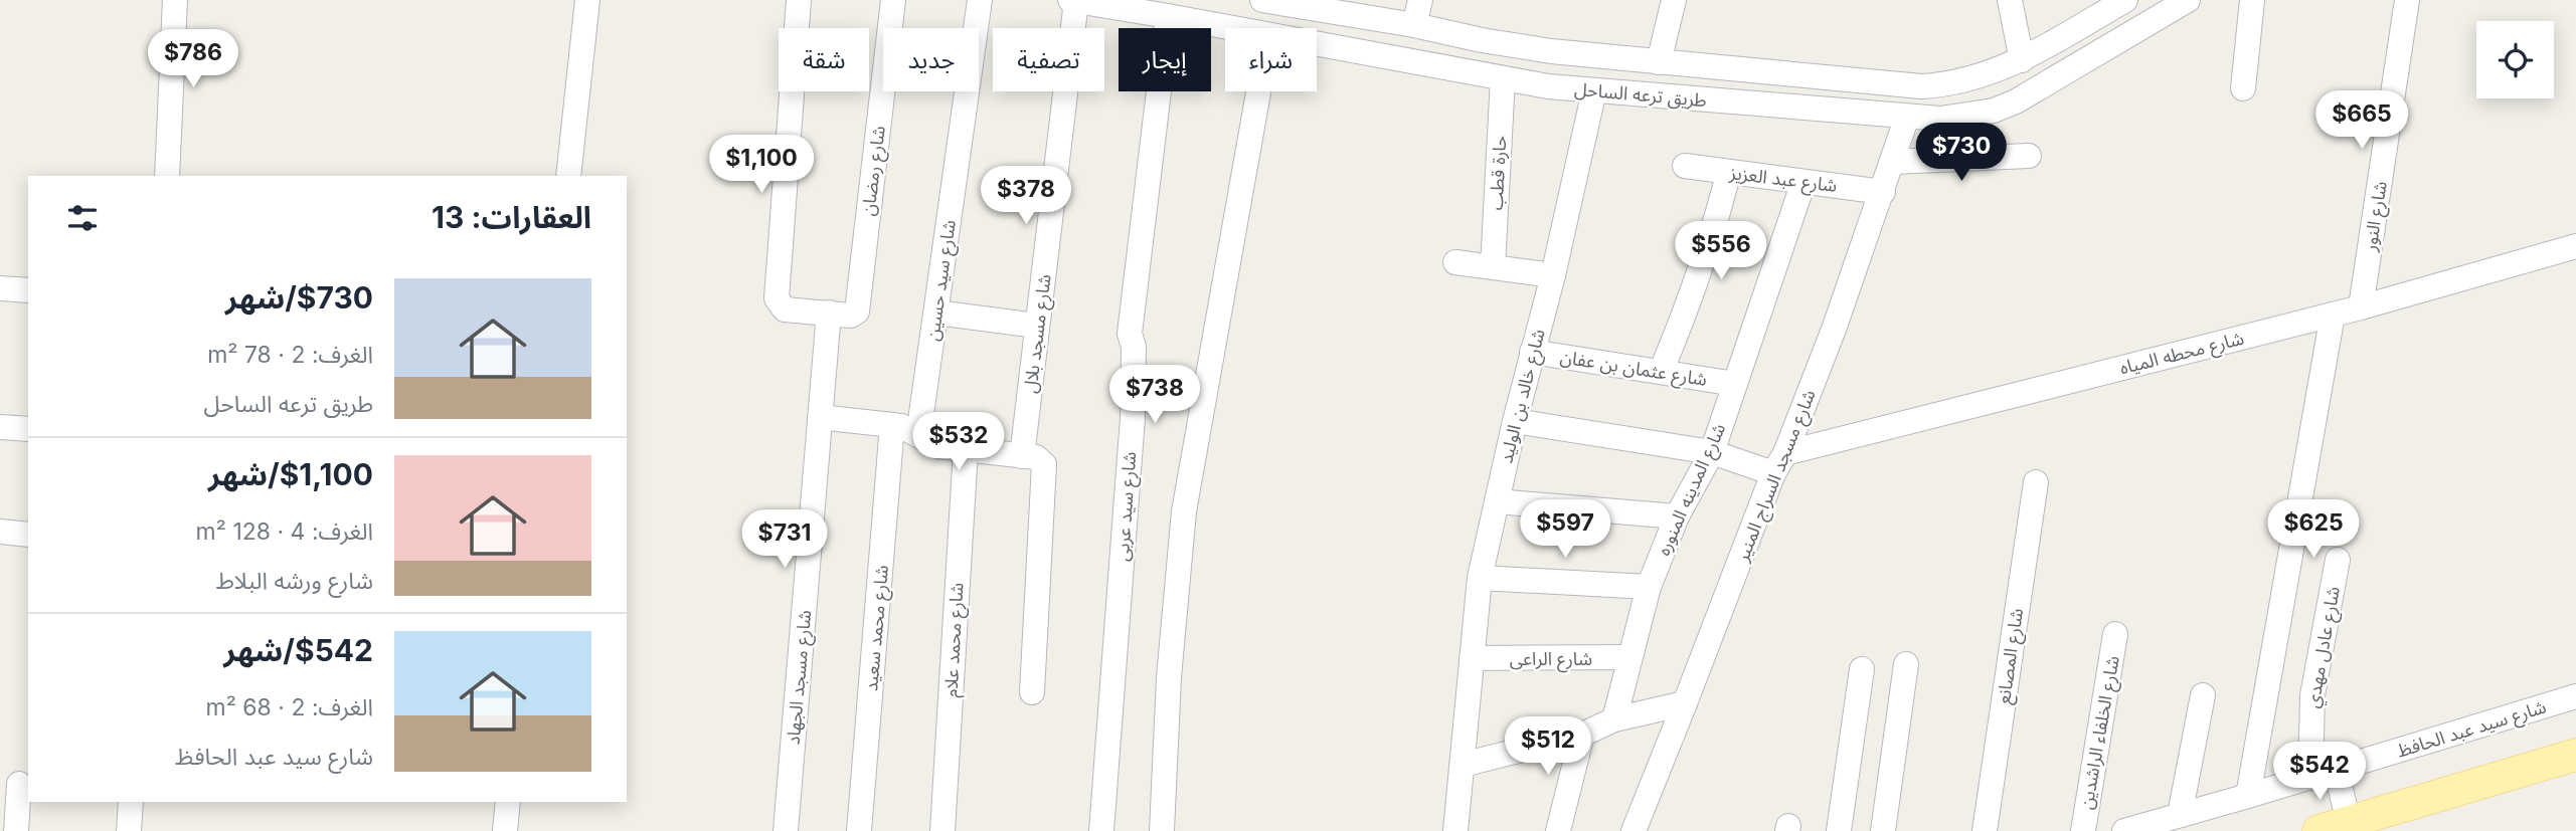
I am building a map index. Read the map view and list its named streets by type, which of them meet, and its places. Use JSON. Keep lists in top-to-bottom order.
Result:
{
  "streets": {
    "street": [
      "طريق ترعه الساحل",
      "شارع رمضان",
      "حارة قطب",
      "شارع عبد العزيز",
      "شارع النور",
      "شارع سيد حسين",
      "شارع مسجد بلال",
      "شارع محطه المياه",
      "شارع عثمان بن عفان",
      "شارع خالد بن الوليد",
      "شارع مسجد السراج المنير",
      "شارع المدينه المنوره",
      "شارع سيد عربى",
      "شارع محمد سعيد",
      "شارع محمد علام",
      "شارع عادل مهدي",
      "شارع المصانع",
      "شارع الراعى",
      "شارع مسجد الجهاد",
      "شارع سيد عبد الحافظ",
      "شارع الخلفاء الراشدين"
    ]
  },
  "crossings": [
    ["طريق ترعه الساحل", "حارة قطب"],
    ["طريق ترعه الساحل", "شارع مسجد بلال"],
    ["طريق ترعه الساحل", "شارع خالد بن الوليد"],
    ["طريق ترعه الساحل", "شارع مسجد السراج المنير"],
    ["طريق ترعه الساحل", "شارع سيد عربى"],
    ["شارع رمضان", "شارع مسجد الجهاد"],
    ["شارع عبد العزيز", "شارع مسجد السراج المنير"],
    ["شارع عبد العزيز", "شارع المدينه المنوره"],
    ["شارع النور", "شارع محطه المياه"],
    ["شارع محطه المياه", "شارع مسجد السراج المنير"],
    ["شارع عثمان بن عفان", "شارع خالد بن الوليد"],
    ["شارع عثمان بن عفان", "شارع المدينه المنوره"],
    ["شارع خالد بن الوليد", "شارع الراعى"],
    ["شارع المدينه المنوره", "شارع الراعى"],
    ["شارع عادل مهدي", "شارع سيد عبد الحافظ"]
  ],
  "page": {
    "chip": [
      "شراء",
      "إيجار",
      "تصفية",
      "جديد",
      "شقة"
    ],
    "price": [
      "$786",
      "$665",
      "$730",
      "$1,100",
      "$378",
      "$556",
      "$738",
      "$532",
      "$597",
      "$625",
      "$731",
      "$512",
      "$542"
    ],
    "heading": "العقارات: 13",
    "list": [
      {
        "name": "$730/شهر",
        "note": "الغرف: 2 · 78 m² · طريق ترعه الساحل"
      },
      {
        "name": "$1,100/شهر",
        "note": "الغرف: 4 · 128 m² · شارع ورشه البلاط"
      },
      {
        "name": "$542/شهر",
        "note": "الغرف: 2 · 68 m² · شارع سيد عبد الحافظ"
      }
    ]
  }
}
